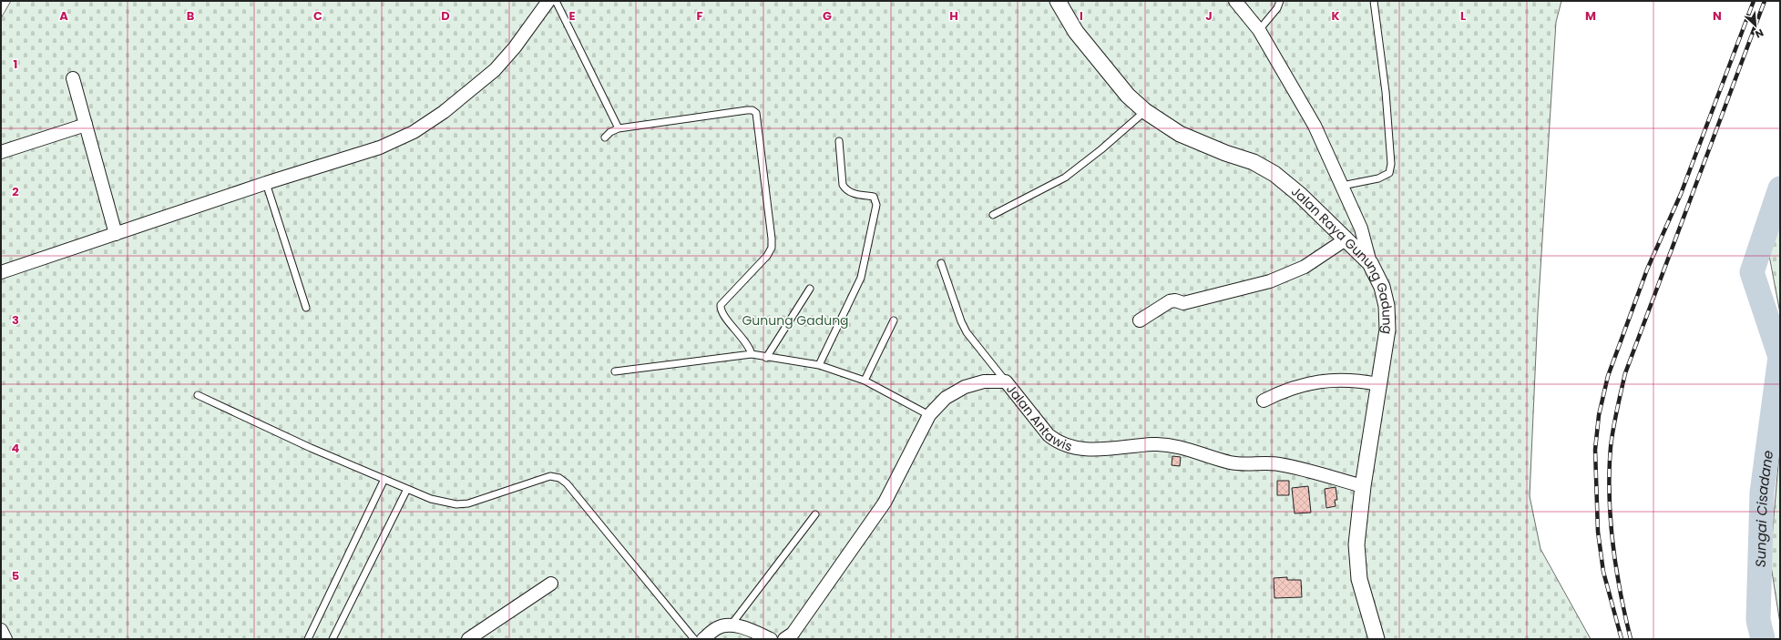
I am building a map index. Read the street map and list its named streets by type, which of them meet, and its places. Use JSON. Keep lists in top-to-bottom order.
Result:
{
  "streets": {
    "street": ["Jalan Raya Gunung Gadung", "Jalan Antawis"]
  },
  "crossings": [
    ["Jalan Raya Gunung Gadung", "Jalan Antawis"]
  ],
  "water": ["Sungai Cisadane"],
  "parks": ["Gunung Gadung"],
  "north": "bottom right",
  "grid": {
    "columns": [
      "A",
      "B",
      "C",
      "D",
      "E",
      "F",
      "G",
      "H",
      "I",
      "J",
      "K",
      "L",
      "M",
      "N"
    ],
    "rows": [
      "1",
      "2",
      "3",
      "4",
      "5"
    ]
  }
}
